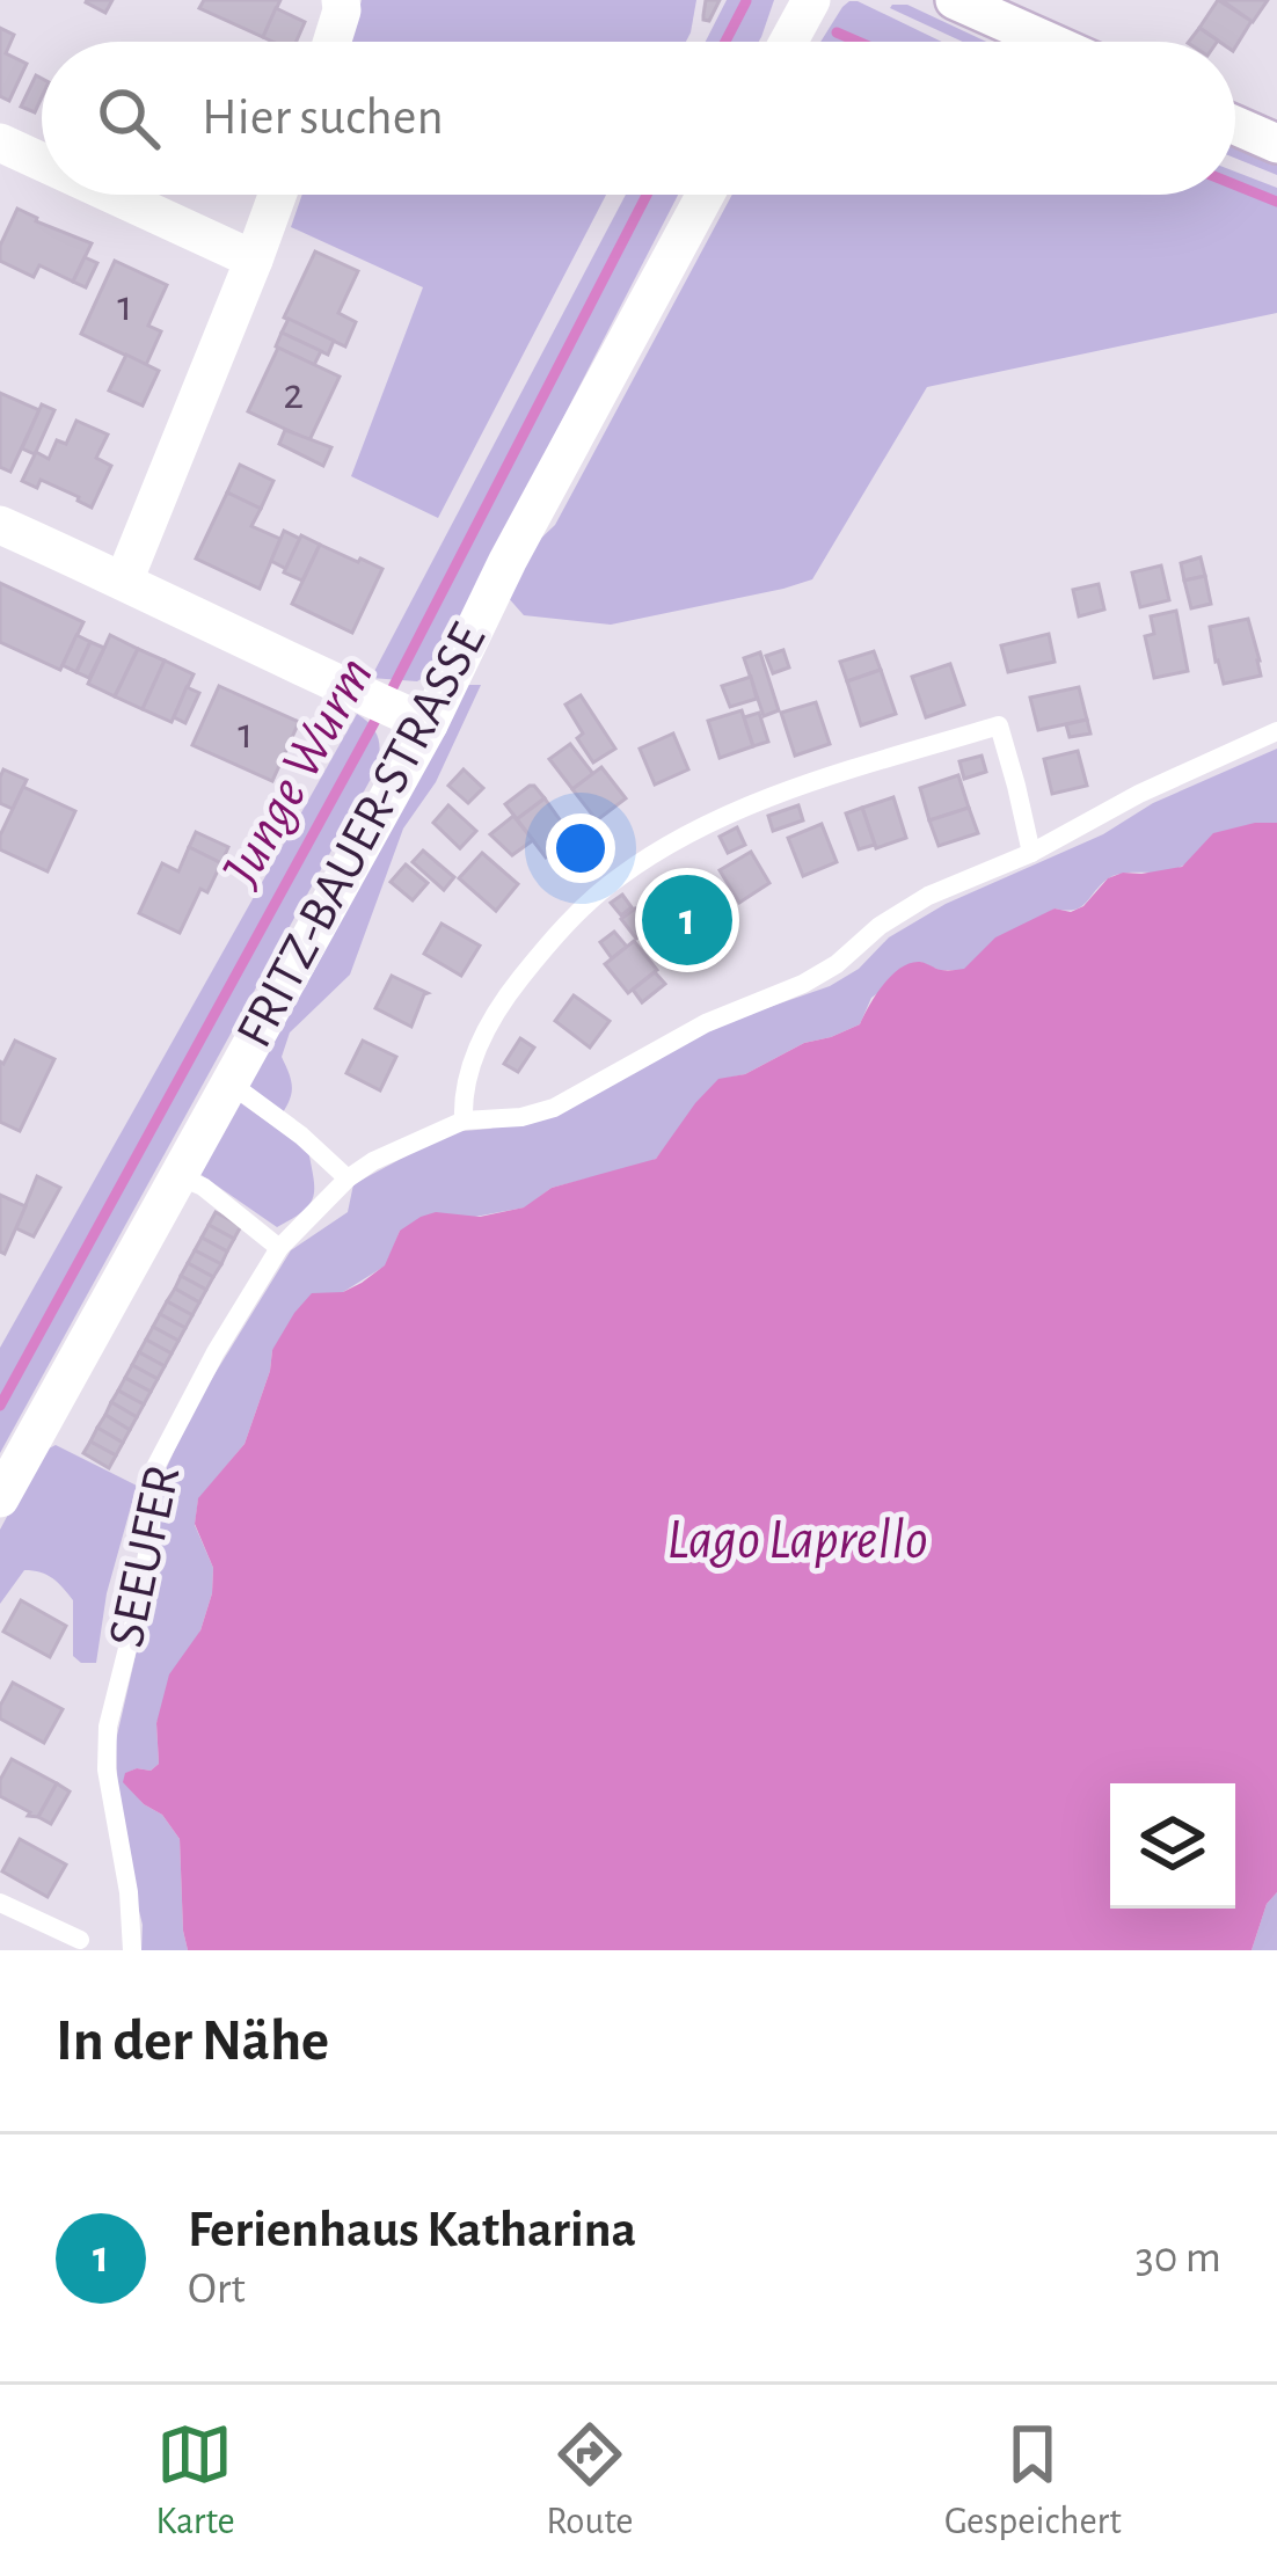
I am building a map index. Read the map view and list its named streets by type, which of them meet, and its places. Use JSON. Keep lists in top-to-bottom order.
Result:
{
  "streets": {
    "street": ["FRITZ-BAUER-STRASSE"],
    "lane": ["SEEUFER"]
  },
  "water": ["Junge Wurm", "Lago Laprello"],
  "house_numbers": ["1", "2", "1"],
  "page": {
    "search": "Hier suchen",
    "pins": "1",
    "heading": "In der Nähe",
    "list": [
      {
        "mark": "1",
        "name": "Ferienhaus Katharina",
        "note": "Ort",
        "value": "30 m"
      }
    ],
    "nav": ["Karte", "Route", "Gespeichert"]
  }
}
